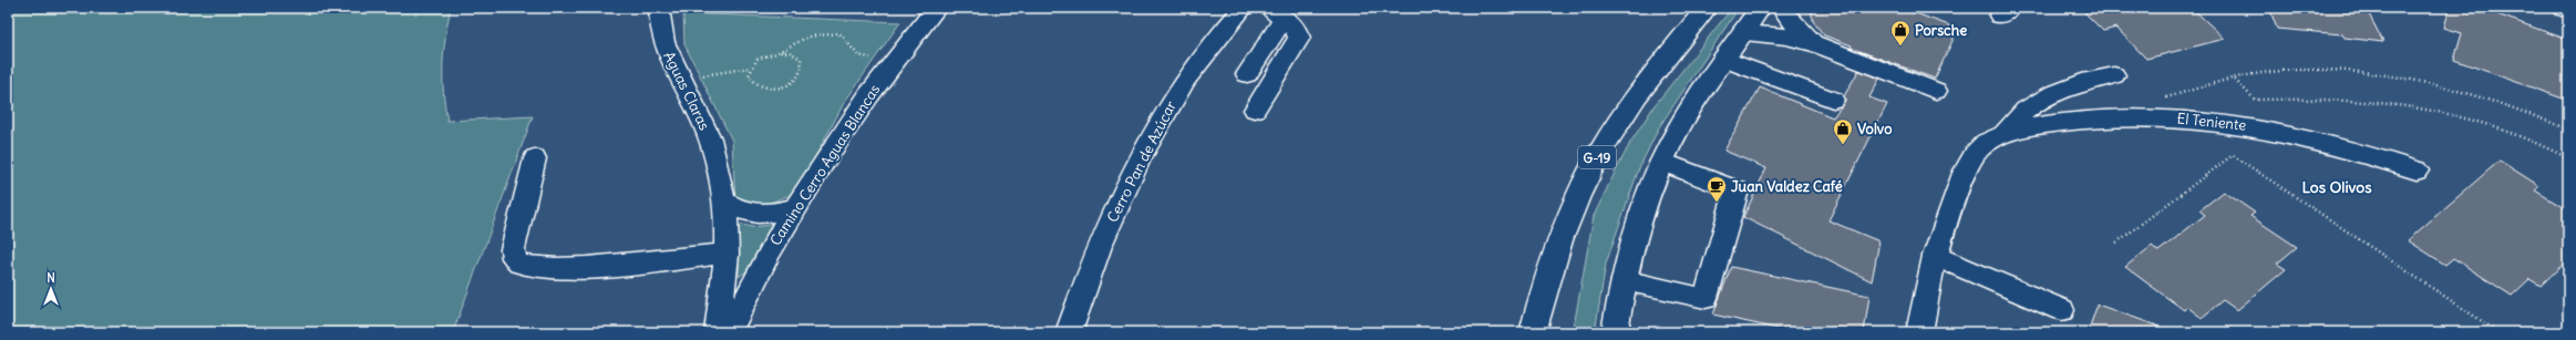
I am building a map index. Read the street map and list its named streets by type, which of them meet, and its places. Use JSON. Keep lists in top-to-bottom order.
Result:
{
  "streets": {
    "main road": ["G-19"],
    "street": [
      "Aguas Claras",
      "El Teniente",
      "Cerro Pan de Azúcar",
      "Camino Cerro Aguas Blancas"
    ]
  },
  "districts": ["Los Olivos"],
  "places": {
    "shop": ["Porsche", "Volvo"],
    "cafe": ["Juan Valdez Café"]
  },
  "north": "top"
}
